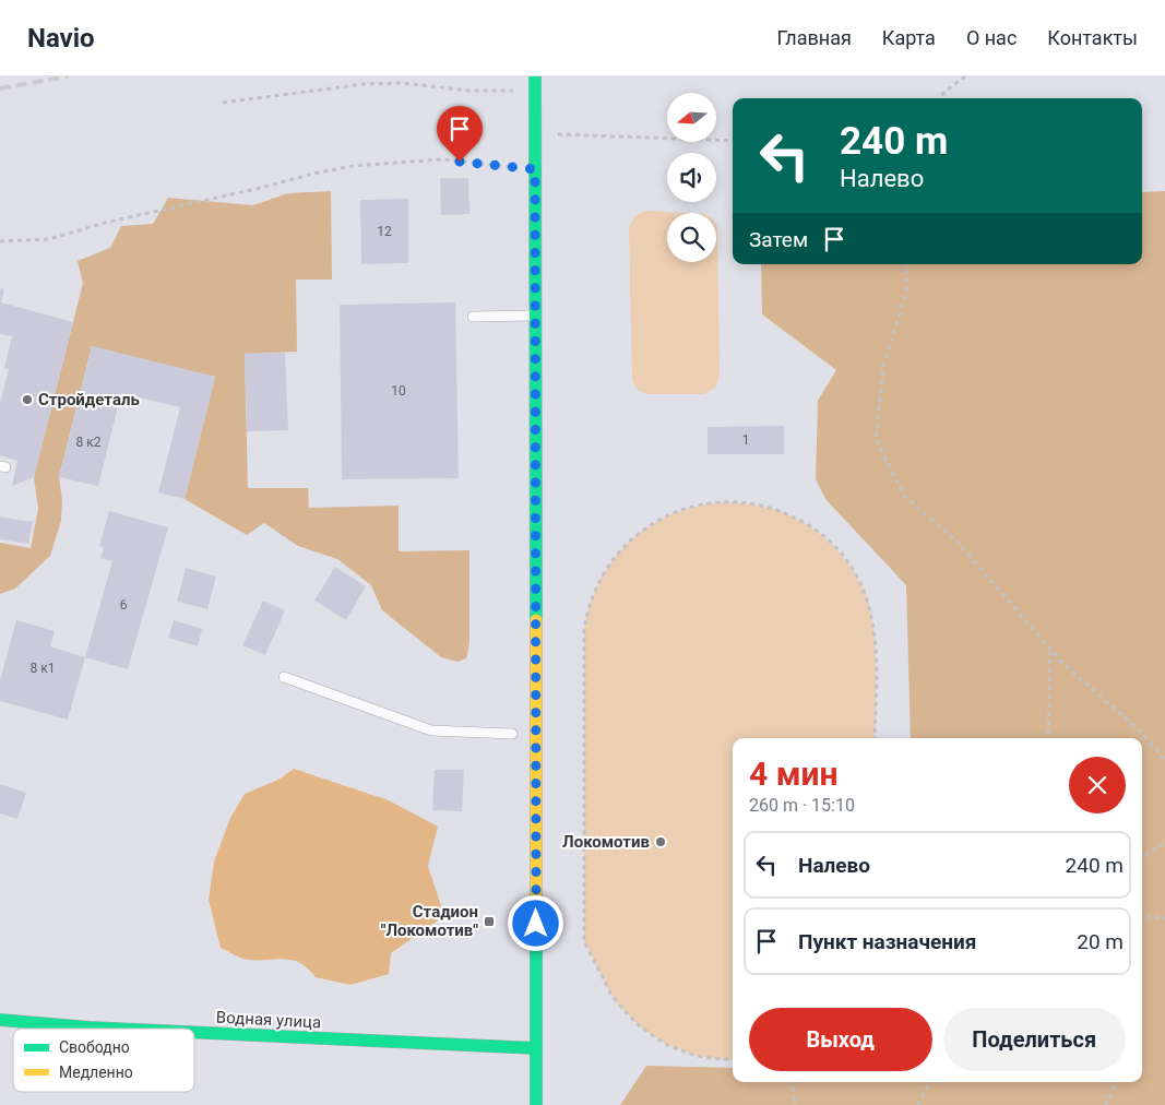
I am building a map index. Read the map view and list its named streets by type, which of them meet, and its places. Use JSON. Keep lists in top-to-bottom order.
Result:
{
  "streets": {
    "street": ["Водная улица"]
  },
  "places": {
    "other": ["Стройдеталь", "Локомотив"],
    "transit": ["Стадион \"Локомотив\""]
  },
  "house_numbers": [
    "12",
    "10",
    "1",
    "8 к2",
    "6",
    "8 к1"
  ],
  "legend": ["Свободно", "Медленно"],
  "north": "left",
  "page": {
    "header": "Navio",
    "nav": [
      "Главная",
      "Карта",
      "О нас",
      "Контакты"
    ],
    "turn": ["240 m", "Налево"],
    "then": "Затем",
    "heading": ["4 мин", "260 m · 15:10"],
    "list": [
      {
        "name": "Налево",
        "value": "240 m"
      },
      {
        "name": "Пункт назначения",
        "value": "20 m"
      }
    ],
    "buttons": ["Выход", "Поделиться"]
  }
}
